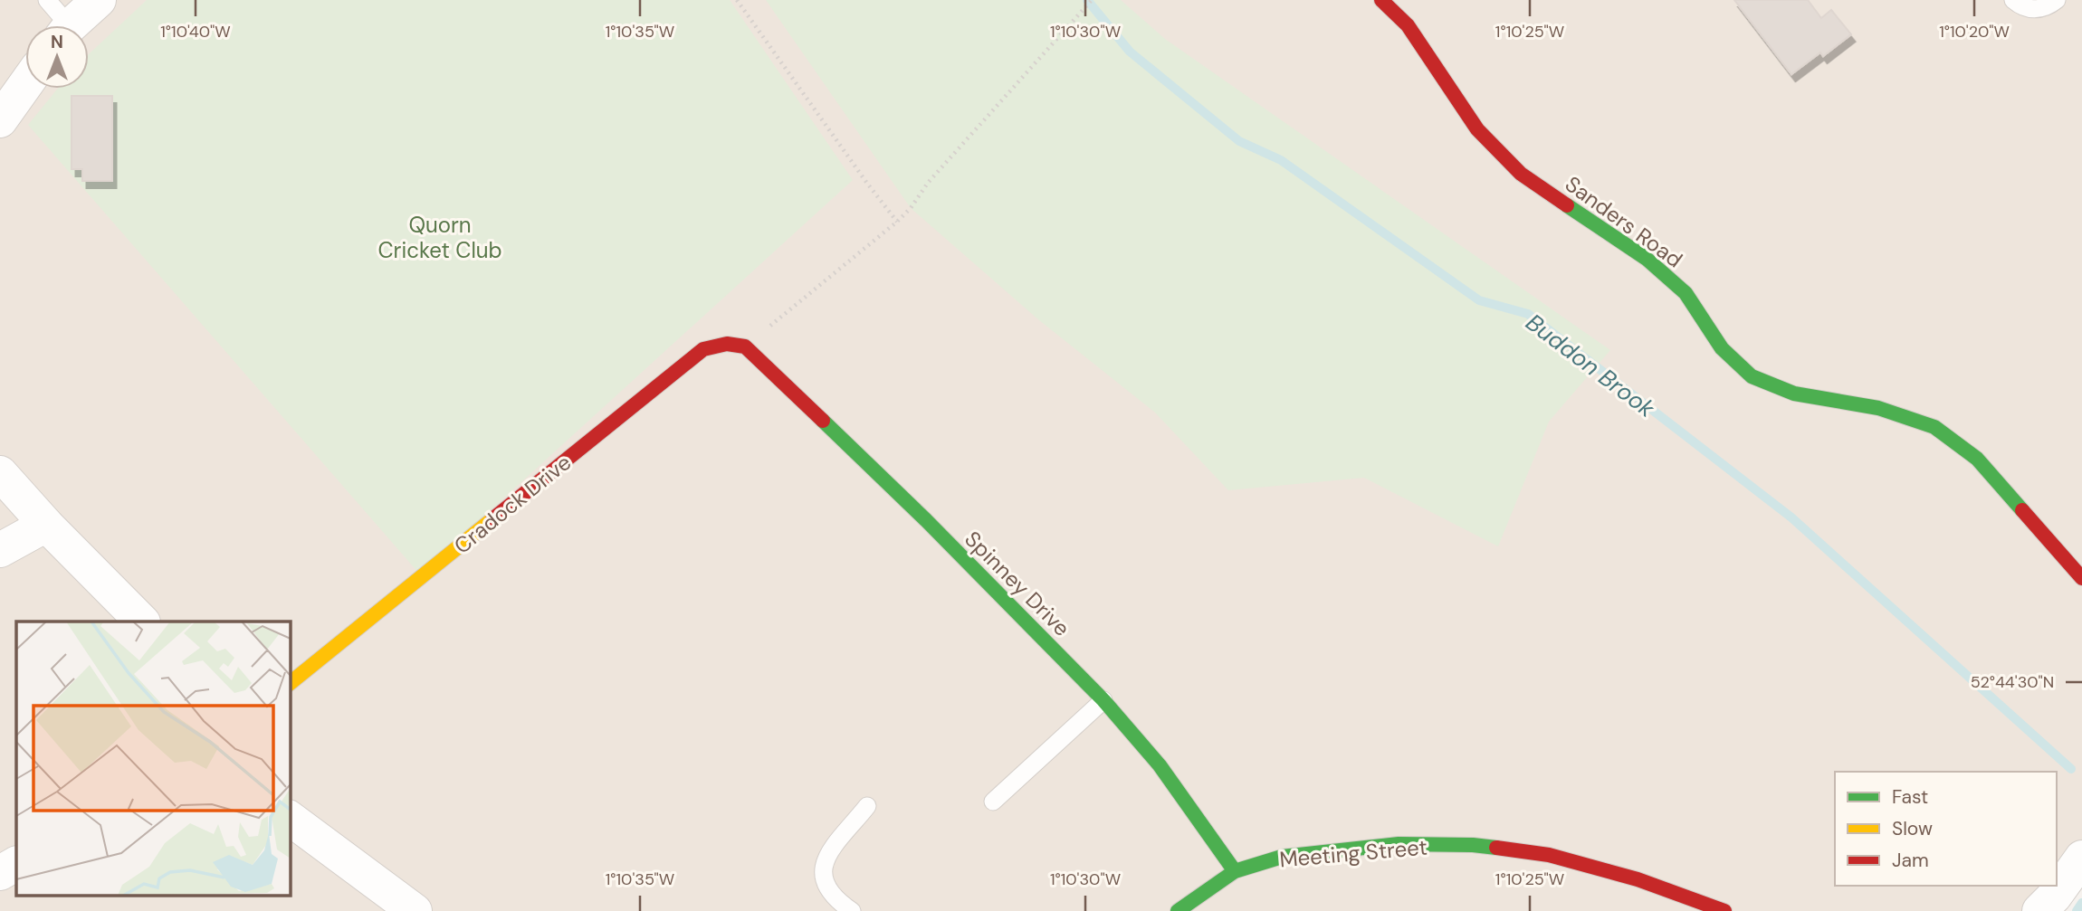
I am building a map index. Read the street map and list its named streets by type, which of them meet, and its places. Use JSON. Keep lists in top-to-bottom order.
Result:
{
  "streets": {
    "street": [
      "Sanders Road",
      "Cradock Drive",
      "Spinney Drive",
      "Meeting Street"
    ]
  },
  "crossings": [
    ["Cradock Drive", "Spinney Drive"],
    ["Spinney Drive", "Meeting Street"]
  ],
  "water": ["Buddon Brook"],
  "parks": ["Quorn Cricket Club"],
  "legend": ["Fast", "Slow", "Jam"],
  "north": "top",
  "coordinates": [
    "1°10'40\"W",
    "1°10'35\"W",
    "1°10'30\"W",
    "1°10'25\"W",
    "1°10'20\"W",
    "52°44'30\"N"
  ]
}
